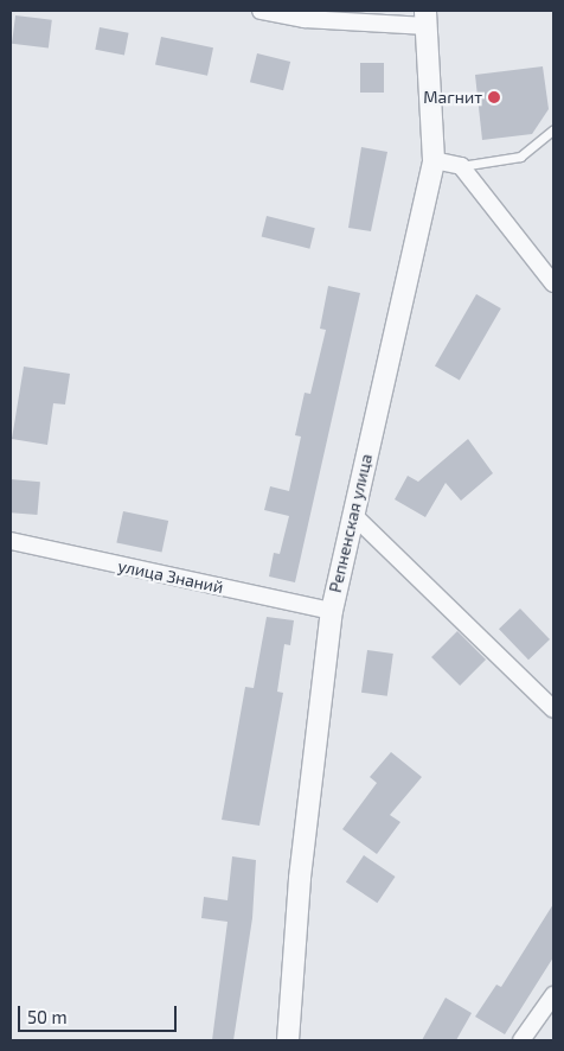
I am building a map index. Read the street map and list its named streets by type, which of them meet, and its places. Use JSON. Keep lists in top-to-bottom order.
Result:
{
  "streets": {
    "street": ["Репненская улица", "улица Знаний"]
  },
  "crossings": [
    ["Репненская улица", "улица Знаний"]
  ],
  "places": ["Магнит"],
  "scale_bar": "50 m"
}
